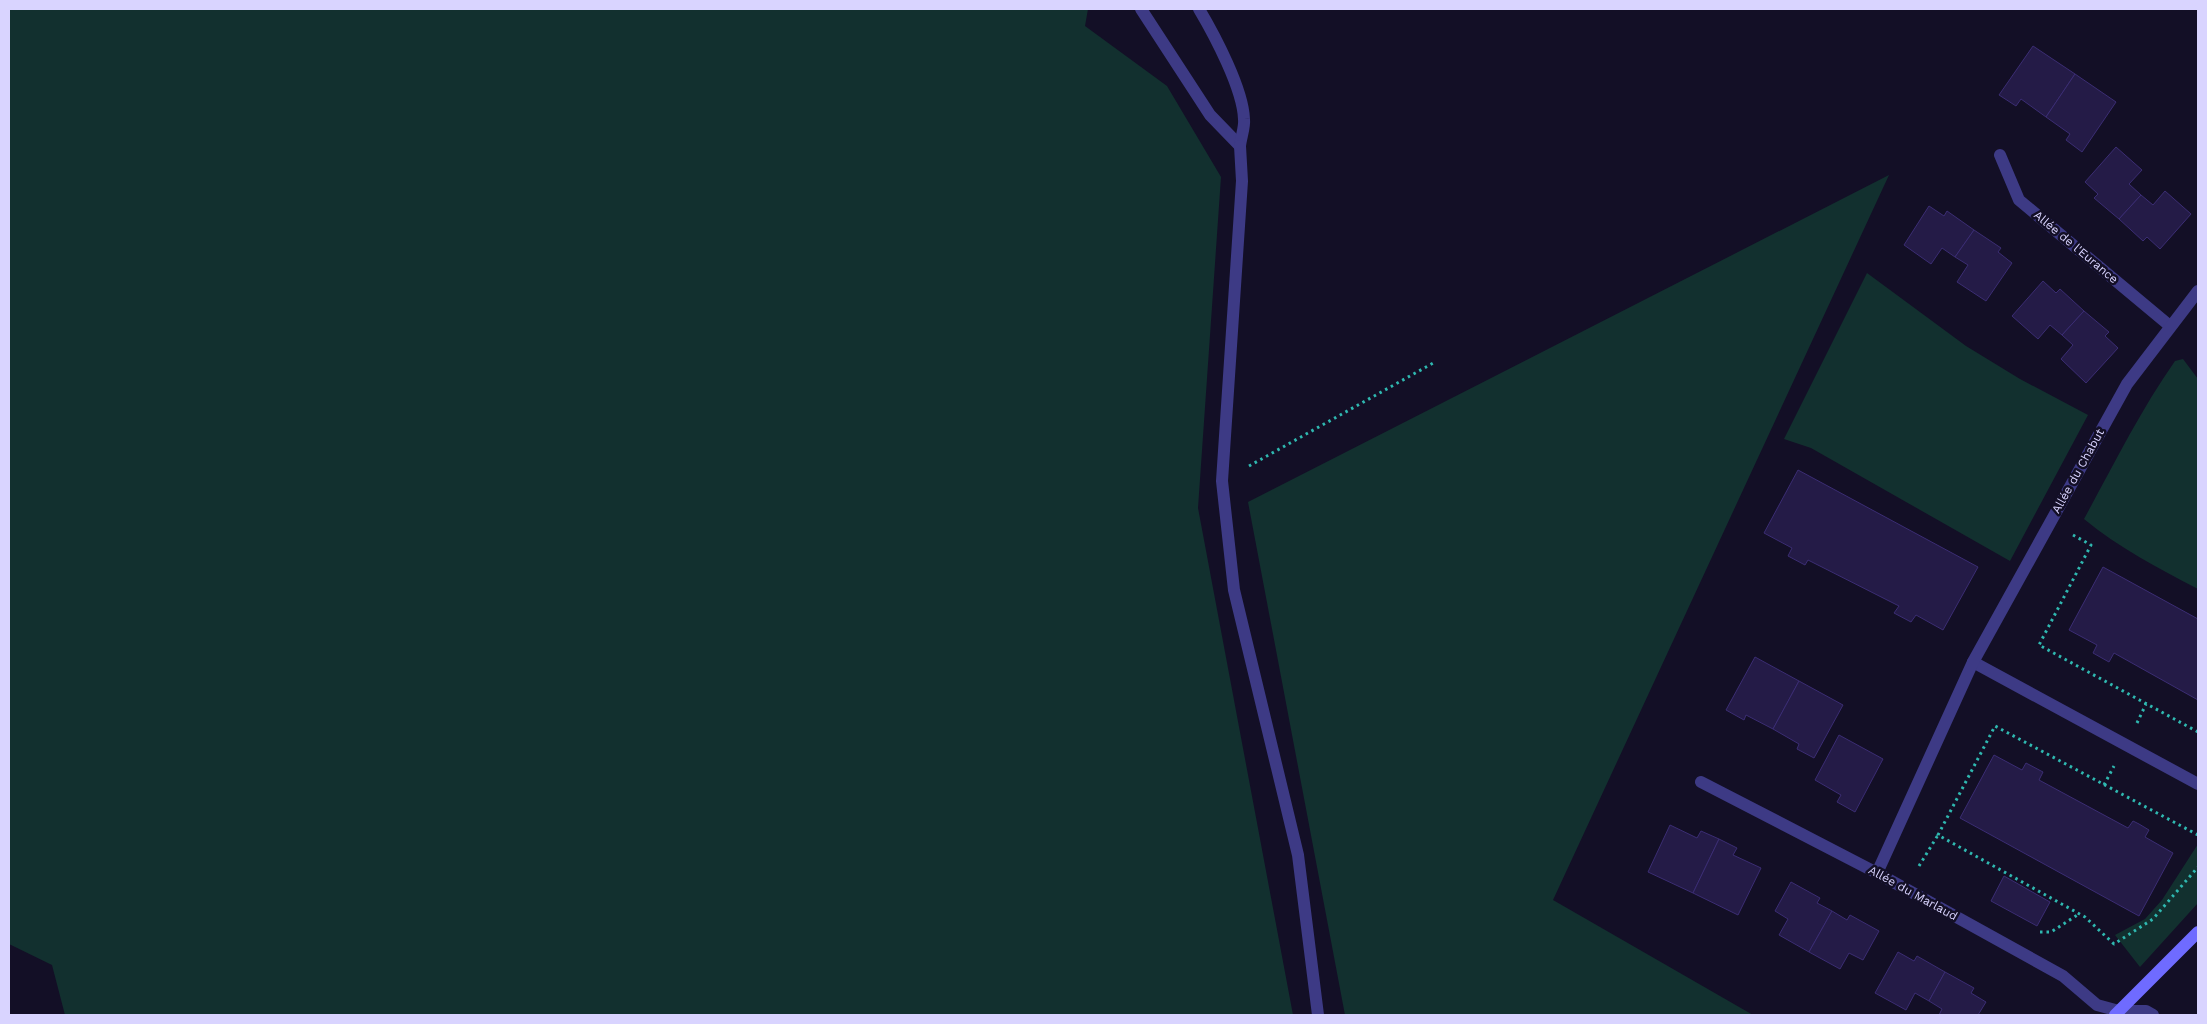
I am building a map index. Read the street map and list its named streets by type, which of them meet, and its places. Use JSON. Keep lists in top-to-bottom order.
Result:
{
  "streets": {
    "street": ["Allée de l'Eurance", "Allée du Chabut", "Allée du Marlaud"]
  },
  "crossings": [
    ["Allée de l'Eurance", "Allée du Chabut"],
    ["Allée du Chabut", "Allée du Marlaud"]
  ]
}
